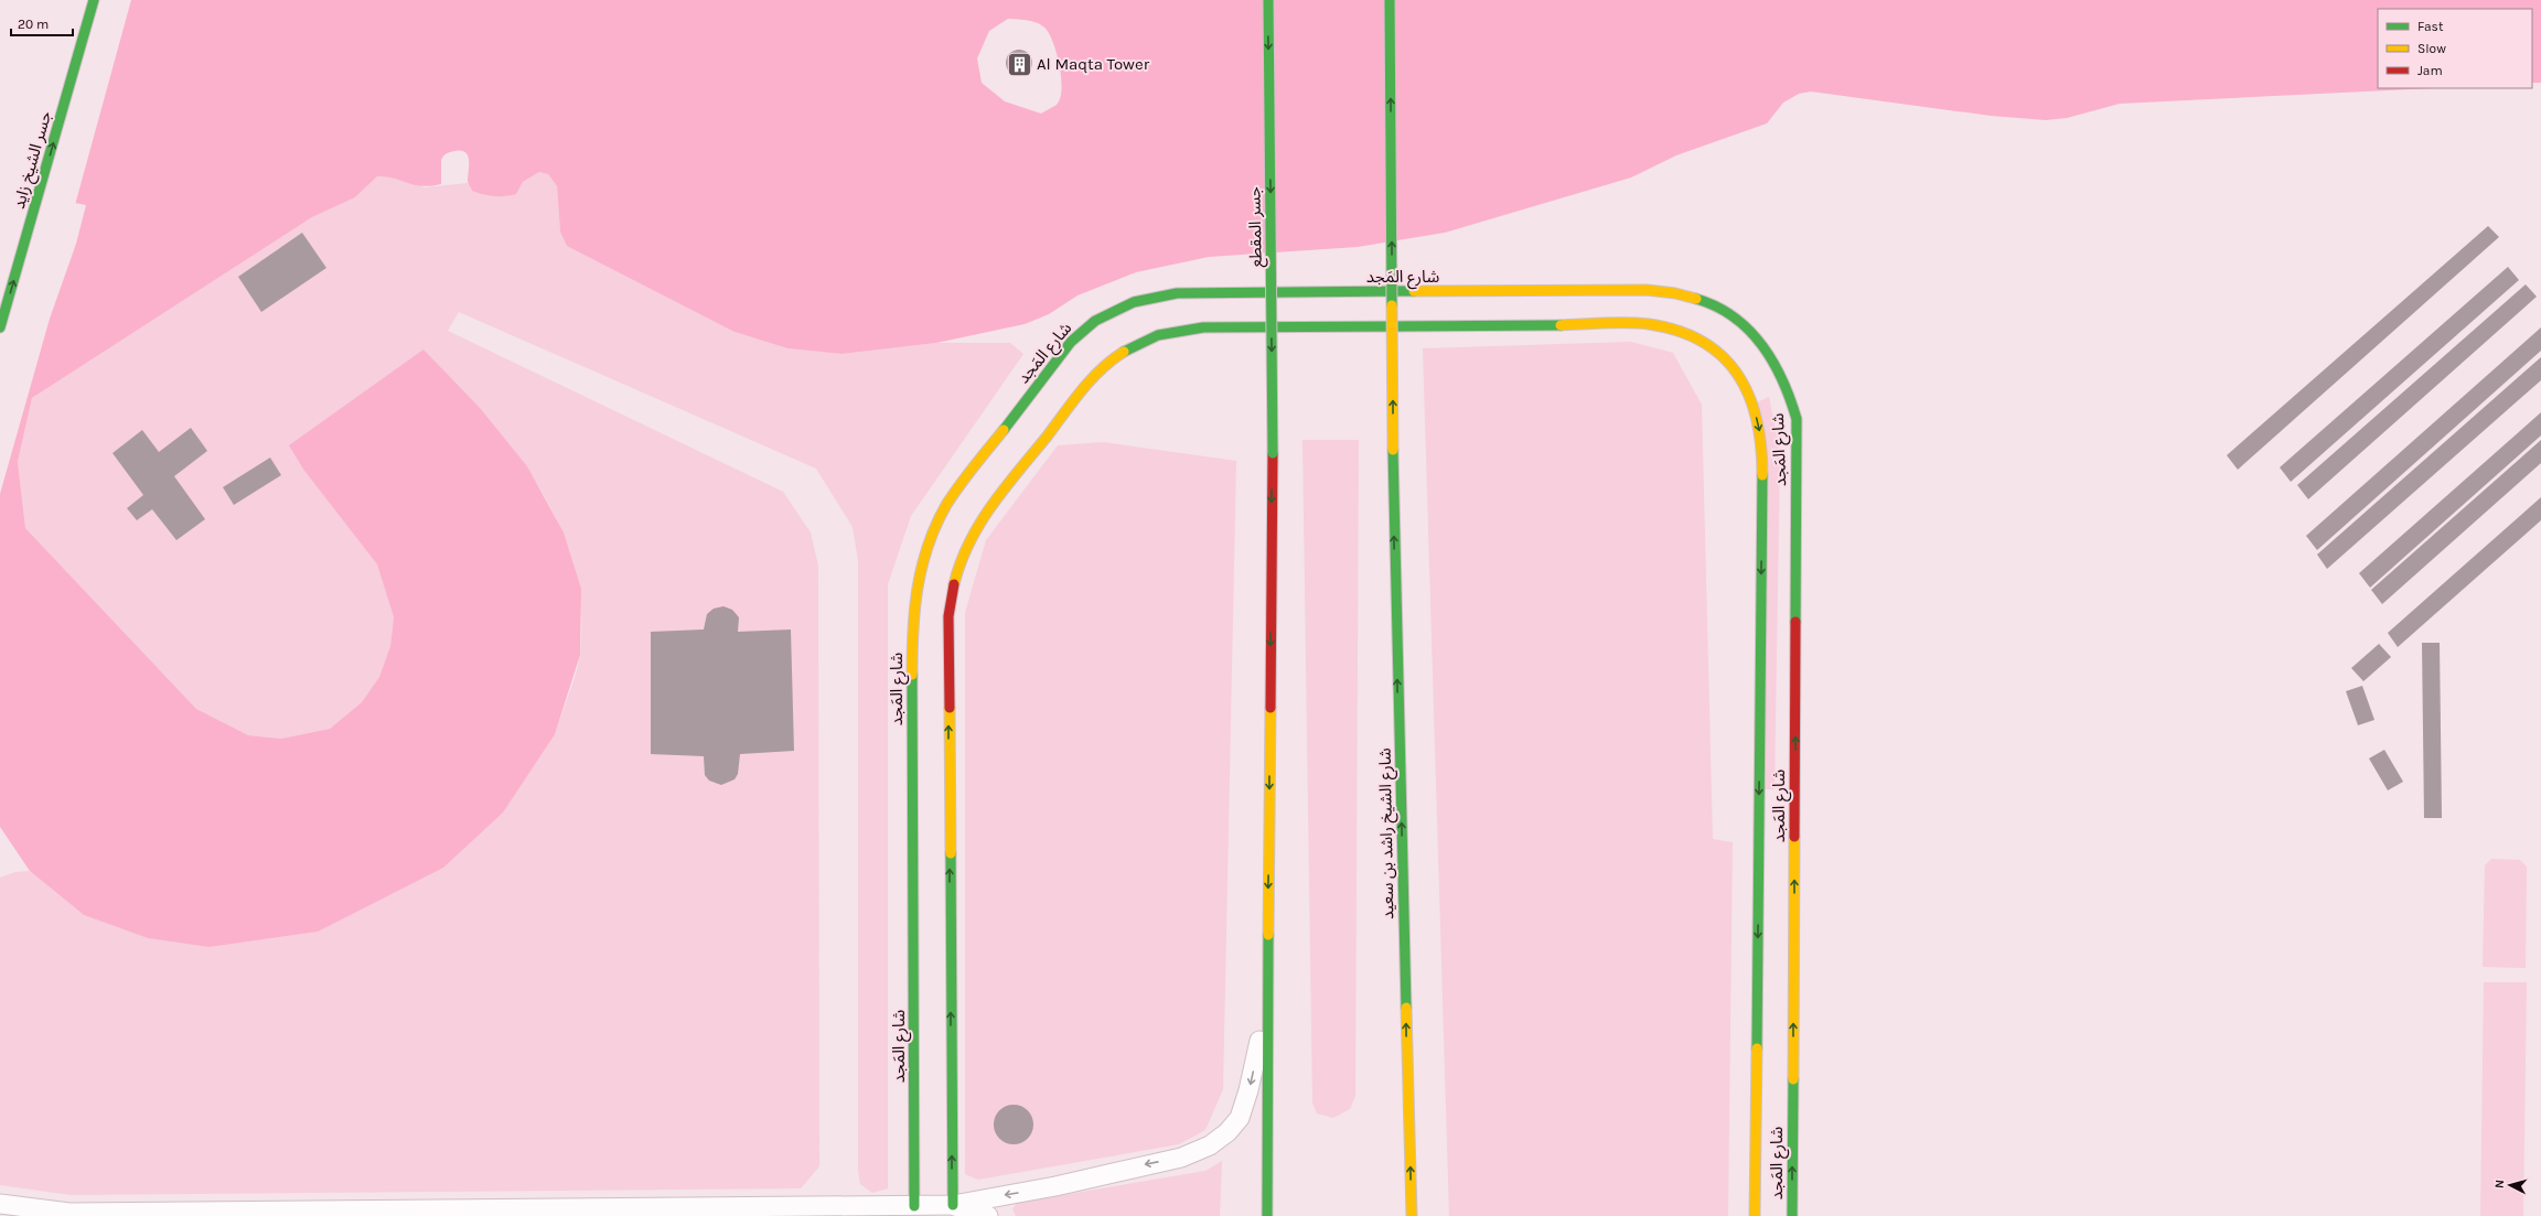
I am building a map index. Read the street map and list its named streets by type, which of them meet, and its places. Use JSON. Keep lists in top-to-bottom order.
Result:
{
  "streets": {
    "main road": [
      "جسر الشيخ زايد",
      "جسر المقطع",
      "شارع المَجد",
      "شارع الشيخ راشد بن سعيد"
    ]
  },
  "one_way": ["جسر الشيخ زايد", "جسر المقطع", "شارع الشيخ راشد بن سعيد"],
  "places": {
    "building": ["Al Maqta Tower"]
  },
  "legend": ["Fast", "Slow", "Jam"],
  "scale_bar": "20 m",
  "north": "left"
}
